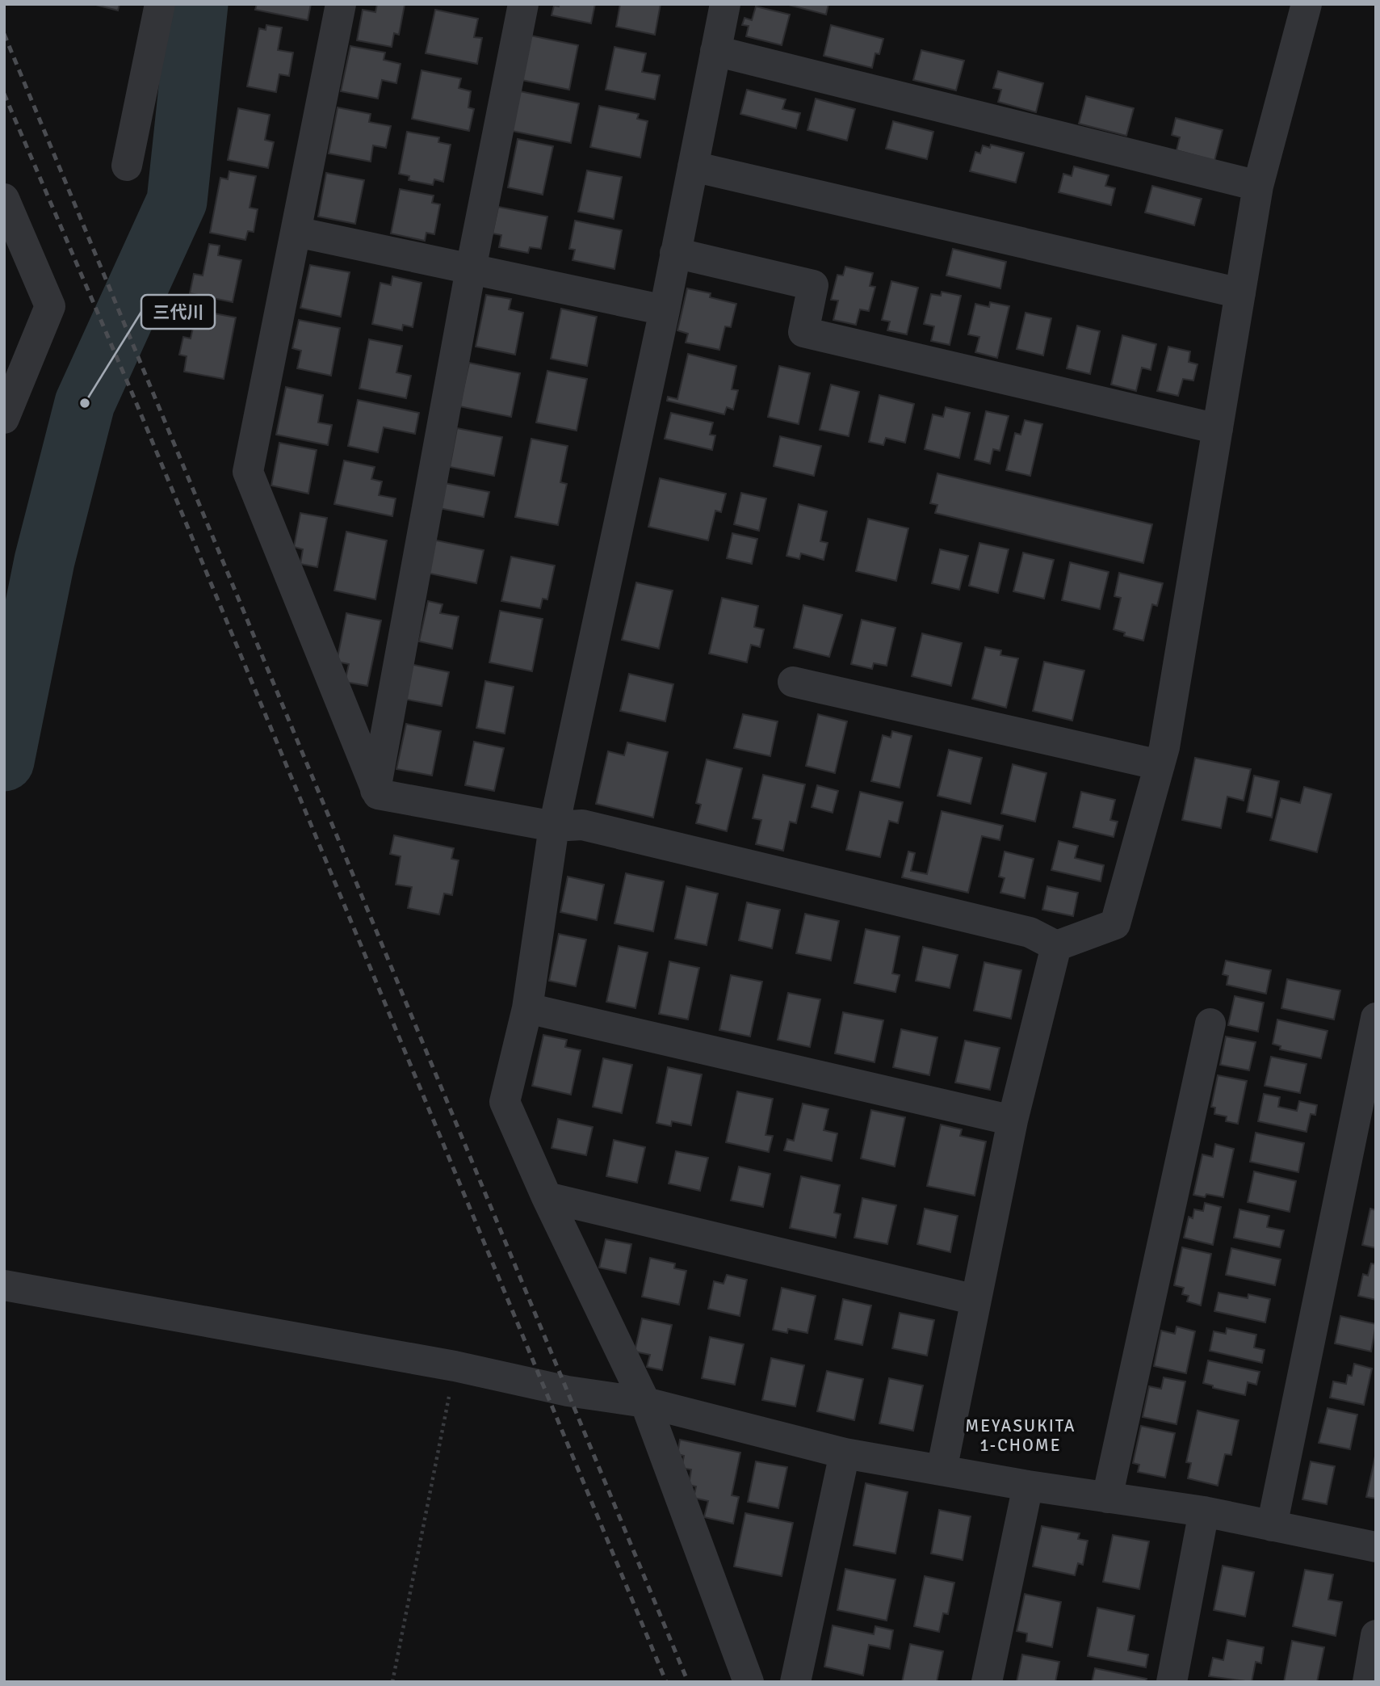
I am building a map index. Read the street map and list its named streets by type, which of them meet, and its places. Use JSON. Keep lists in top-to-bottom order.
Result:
{
  "districts": ["MEYASUKITA 1-CHOME"],
  "places": ["三代川"]
}
